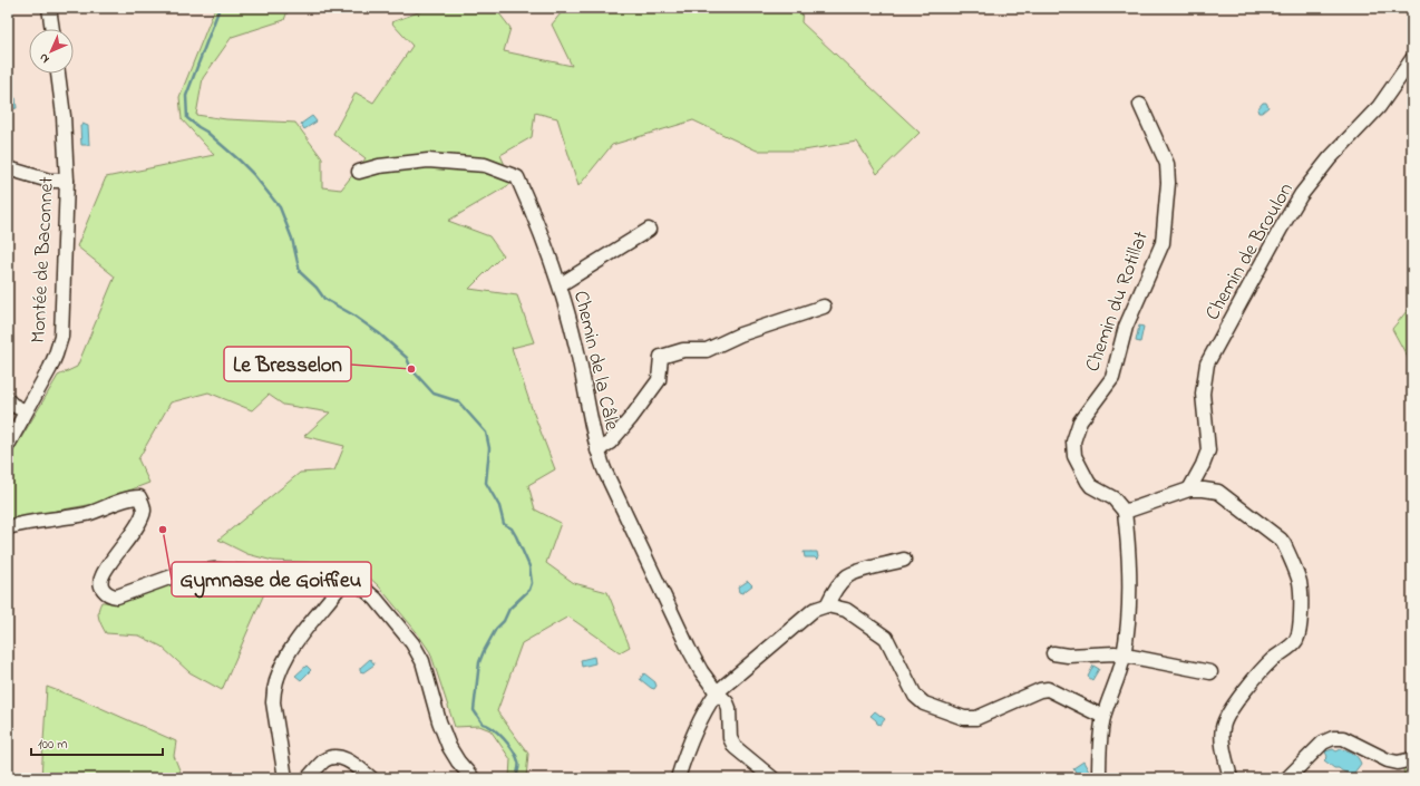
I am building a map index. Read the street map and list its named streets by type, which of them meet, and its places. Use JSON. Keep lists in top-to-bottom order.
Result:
{
  "streets": {
    "street": [
      "Chemin de Broulon",
      "Montée de Baconnet",
      "Chemin du Rotillat",
      "Chemin de la Câle"
    ]
  },
  "places": ["Le Bresselon", "Gymnase de Goiffieu"],
  "scale_bar": "100 m",
  "north": "bottom left"
}
